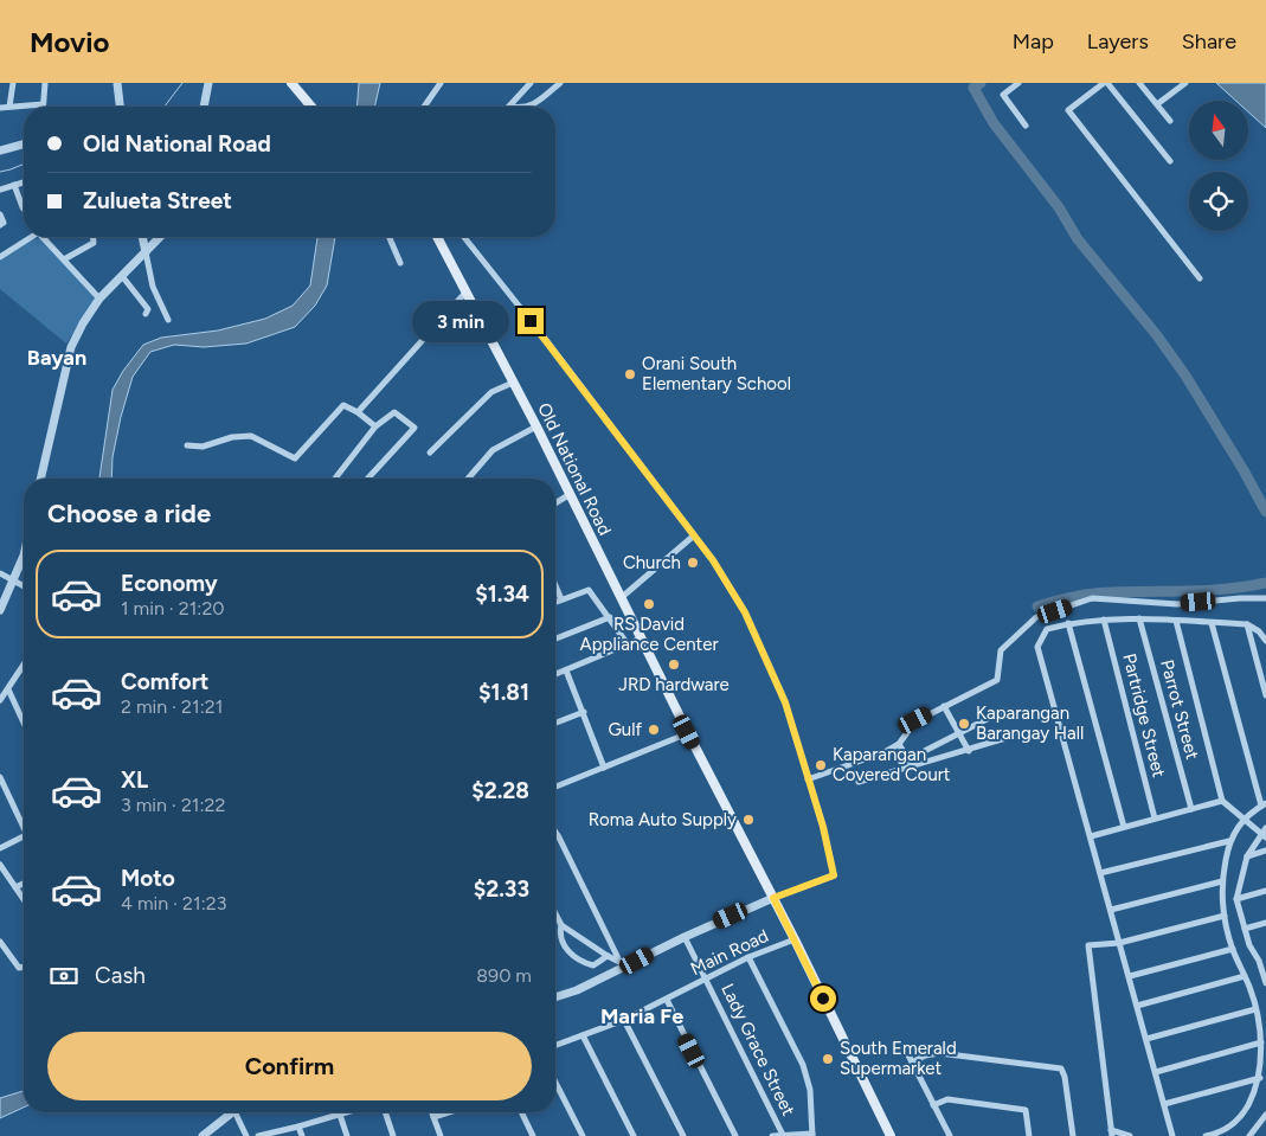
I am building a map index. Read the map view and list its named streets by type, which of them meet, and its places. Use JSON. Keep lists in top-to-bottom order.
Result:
{
  "streets": {
    "main road": ["Old National Road"],
    "street": [
      "Parrot Street",
      "Partridge Street",
      "Main Road",
      "Lady Grace Street"
    ]
  },
  "crossings": [
    ["Old National Road", "Main Road"],
    ["Main Road", "Lady Grace Street"]
  ],
  "districts": ["Bayan", "Maria Fe"],
  "places": [
    "Orani South Elementary School",
    "Church",
    "RS David Appliance Center",
    "JRD hardware",
    "Kaparangan Barangay Hall",
    "Gulf",
    "Kaparangan Covered Court",
    "Roma Auto Supply",
    "South Emerald Supermarket"
  ],
  "north": "top",
  "page": {
    "header": "Movio",
    "nav": ["Map", "Layers", "Share"],
    "banner": ["Old National Road", "Zulueta Street"],
    "bubble": "3 min",
    "heading": "Choose a ride",
    "list": [
      {
        "name": "Economy",
        "note": "1 min · 21:20",
        "value": "$1.34"
      },
      {
        "name": "Comfort",
        "note": "2 min · 21:21",
        "value": "$1.81"
      },
      {
        "name": "XL",
        "note": "3 min · 21:22",
        "value": "$2.28"
      },
      {
        "name": "Moto",
        "note": "4 min · 21:23",
        "value": "$2.33"
      }
    ],
    "pay": ["Cash", "890 m"],
    "buttons": "Confirm"
  }
}
